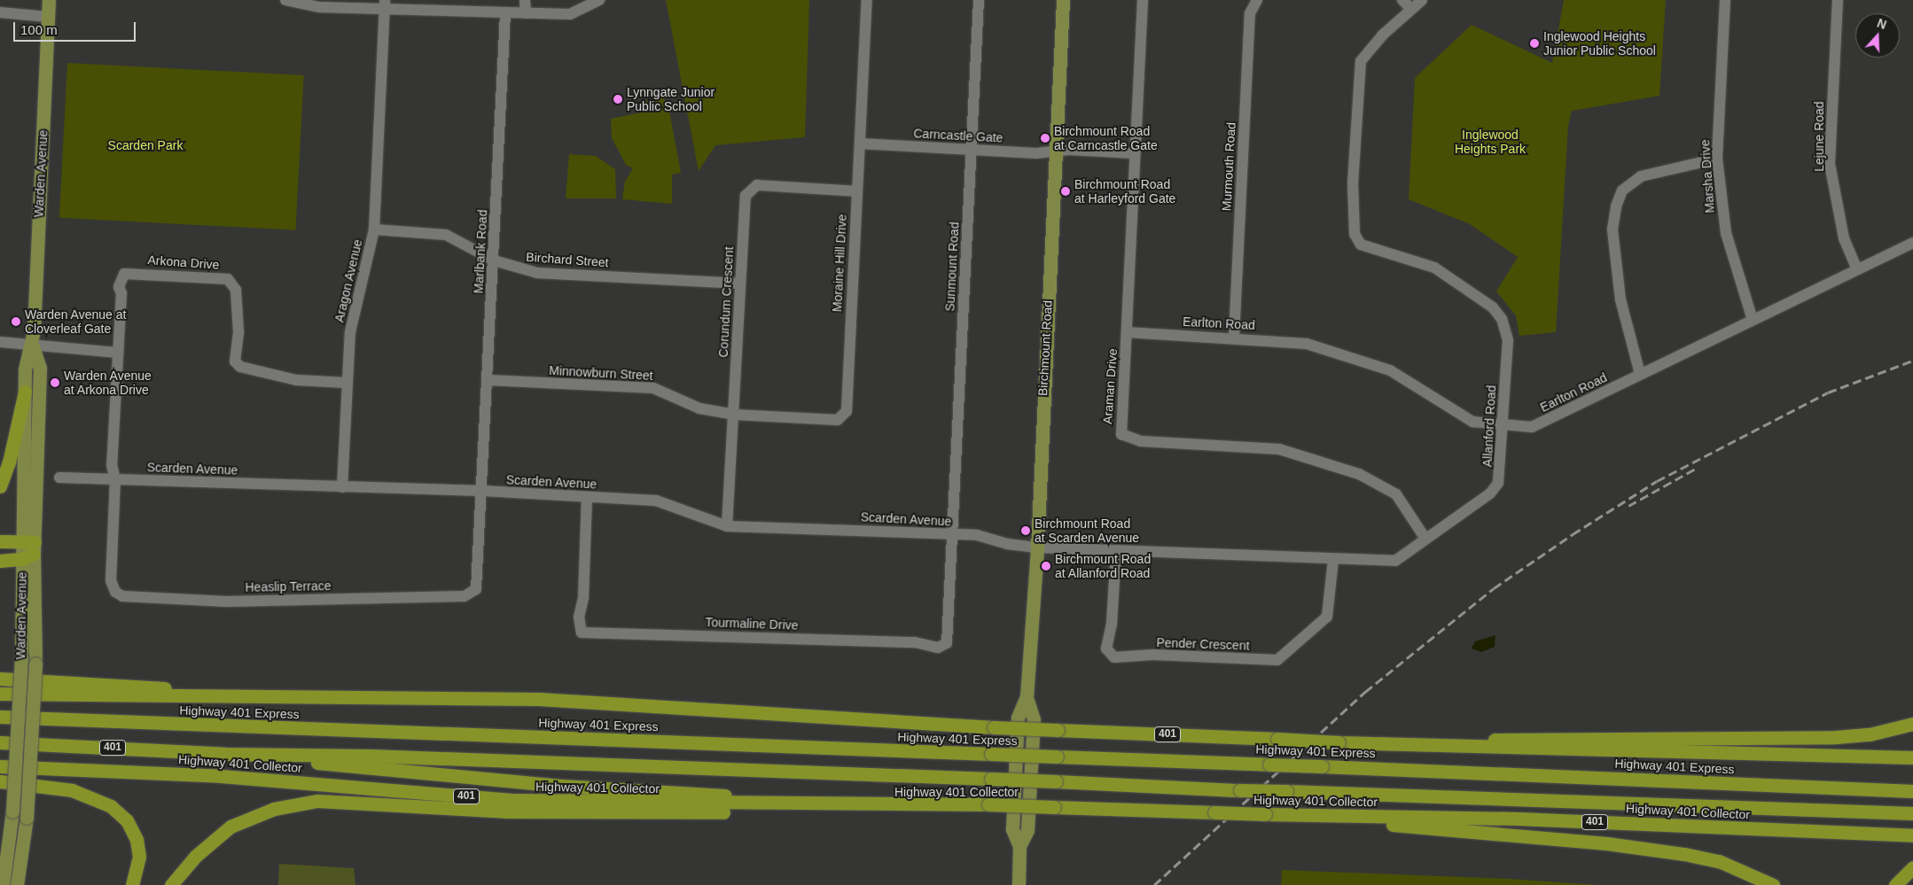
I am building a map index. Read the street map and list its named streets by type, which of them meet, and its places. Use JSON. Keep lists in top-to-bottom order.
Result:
{
  "streets": {
    "highway": ["Highway 401 Express", "401", "Highway 401 Collector"],
    "main road": ["Warden Avenue", "Birchmount Road"],
    "street": [
      "Carncastle Gate",
      "Lejune Road",
      "Murmouth Road",
      "Marsha Drive",
      "Marlbank Road",
      "Birchard Street",
      "Arkona Drive",
      "Moraine Hill Drive",
      "Sunmount Road",
      "Aragon Avenue",
      "Corundum Crescent",
      "Earlton Road",
      "Minnowburn Street",
      "Araman Drive",
      "Allanford Road",
      "Scarden Avenue",
      "Heaslip Terrace",
      "Tourmaline Drive",
      "Pender Crescent"
    ]
  },
  "crossings": [
    ["Carncastle Gate", "Moraine Hill Drive"],
    ["Carncastle Gate", "Sunmount Road"],
    ["Carncastle Gate", "Birchmount Road"],
    ["Carncastle Gate", "Araman Drive"],
    ["Lejune Road", "Earlton Road"],
    ["Murmouth Road", "Earlton Road"],
    ["Marsha Drive", "Earlton Road"],
    ["Marlbank Road", "Birchard Street"],
    ["Marlbank Road", "Minnowburn Street"],
    ["Marlbank Road", "Scarden Avenue"],
    ["Marlbank Road", "Heaslip Terrace"],
    ["Birchard Street", "Aragon Avenue"],
    ["Birchard Street", "Corundum Crescent"],
    ["Arkona Drive", "Aragon Avenue"],
    ["Arkona Drive", "Scarden Avenue"],
    ["Arkona Drive", "Heaslip Terrace"],
    ["Moraine Hill Drive", "Corundum Crescent"],
    ["Moraine Hill Drive", "Minnowburn Street"],
    ["Sunmount Road", "Scarden Avenue"],
    ["Sunmount Road", "Tourmaline Drive"],
    ["Aragon Avenue", "Scarden Avenue"],
    ["Corundum Crescent", "Minnowburn Street"],
    ["Corundum Crescent", "Scarden Avenue"],
    ["Earlton Road", "Araman Drive"],
    ["Earlton Road", "Allanford Road"],
    ["Birchmount Road", "Allanford Road"],
    ["Birchmount Road", "Scarden Avenue"],
    ["Araman Drive", "Allanford Road"],
    ["Allanford Road", "Scarden Avenue"],
    ["Allanford Road", "Pender Crescent"],
    ["Scarden Avenue", "Heaslip Terrace"],
    ["Scarden Avenue", "Tourmaline Drive"]
  ],
  "parks": ["Inglewood Heights Park", "Scarden Park"],
  "places": [
    "Inglewood Heights Junior Public School",
    "Lynngate Junior Public School",
    "Birchmount Road at Carncastle Gate",
    "Birchmount Road at Harleyford Gate",
    "Warden Avenue at Cloverleaf Gate",
    "Warden Avenue at Arkona Drive",
    "Birchmount Road at Scarden Avenue",
    "Birchmount Road at Allanford Road"
  ],
  "scale_bar": "100 m",
  "north": "top"
}
